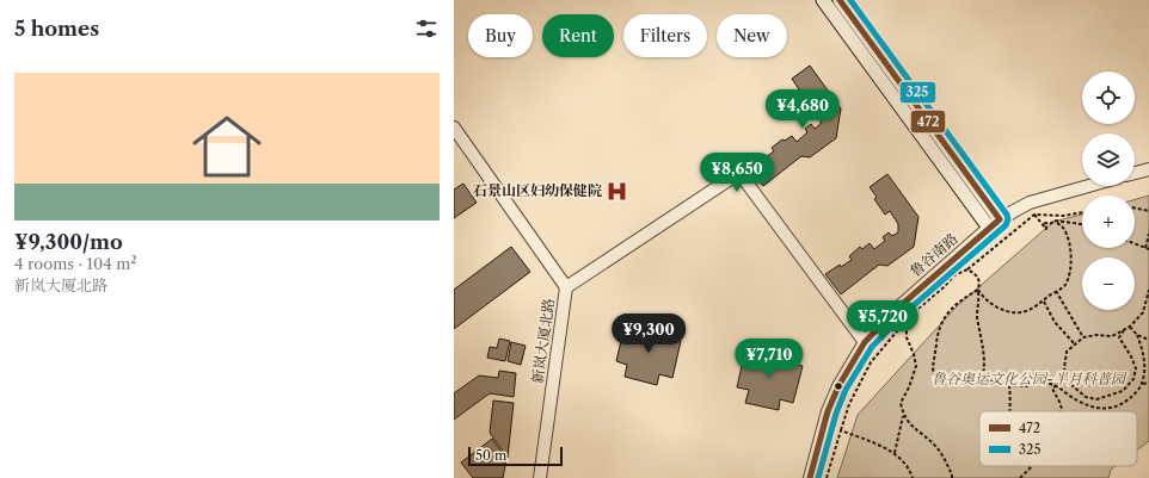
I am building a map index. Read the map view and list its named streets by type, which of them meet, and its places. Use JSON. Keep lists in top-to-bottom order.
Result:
{
  "streets": {
    "street": ["鲁谷南路", "新岚大厦北路"]
  },
  "parks": ["鲁谷奥运文化公园-半月科普园"],
  "places": {
    "hospital": ["石景山区妇幼保健院"]
  },
  "lines": ["transit line 472", "transit line 325"],
  "legend": ["472", "325"],
  "scale_bar": "50 m",
  "page": {
    "heading": "5 homes",
    "chip": [
      "Buy",
      "Rent",
      "Filters",
      "New"
    ],
    "list": [
      {
        "name": "¥9,300/mo",
        "note": "4 rooms · 104 m² · 新岚大厦北路"
      }
    ],
    "map_buttons": ["+", "−"],
    "price": [
      "¥4,680",
      "¥8,650",
      "¥5,720",
      "¥9,300",
      "¥7,710"
    ],
    "scale": "50 m"
  }
}
